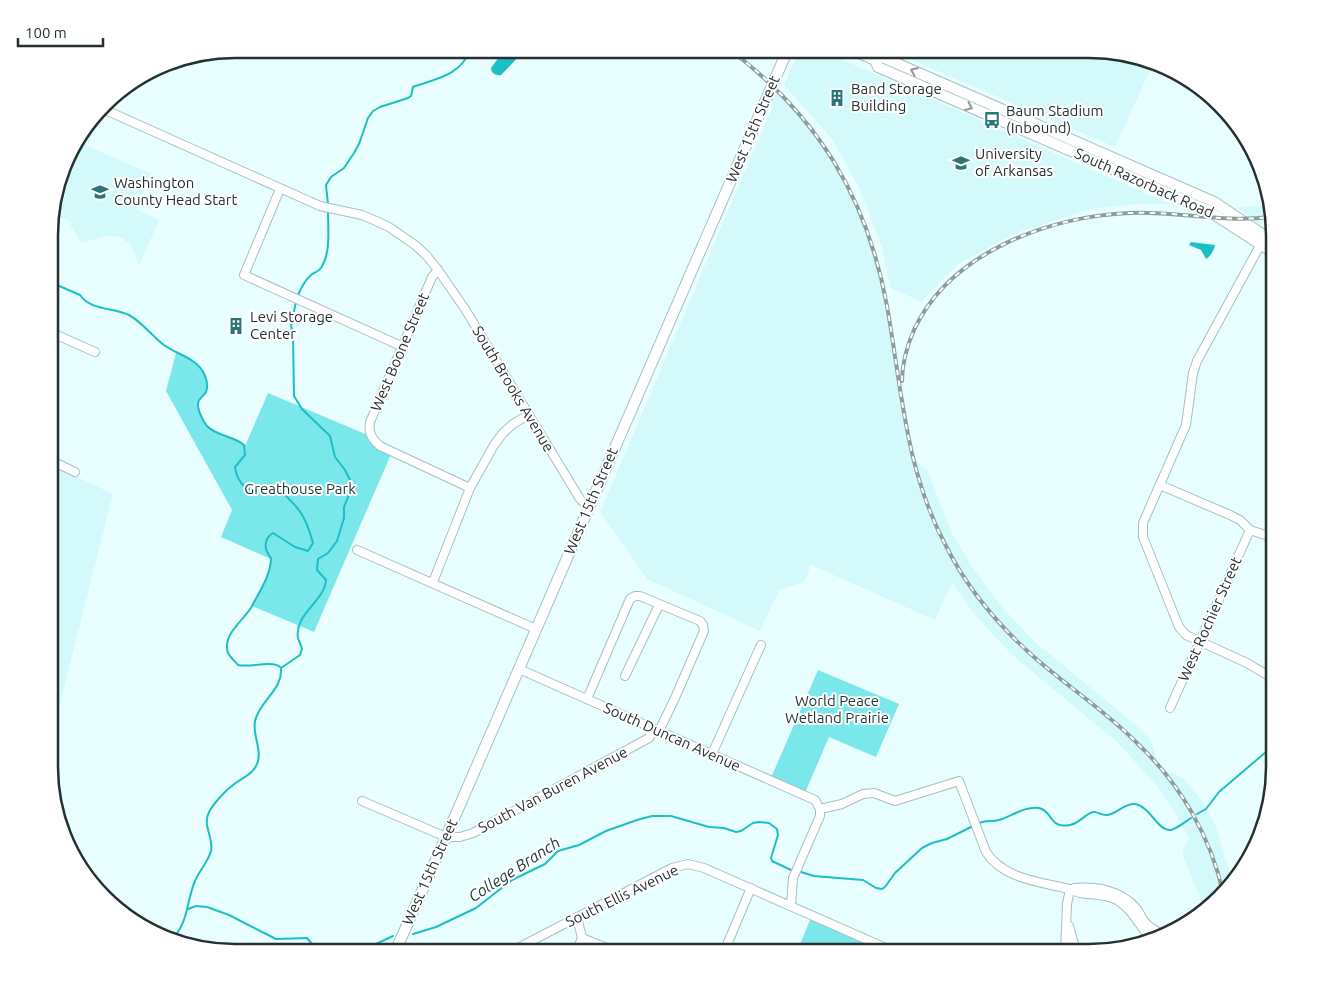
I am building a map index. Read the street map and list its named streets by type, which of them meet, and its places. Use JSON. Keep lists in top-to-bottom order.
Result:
{
  "streets": {
    "main road": ["West 15th Street", "South Razorback Road"],
    "street": [
      "West Boone Street",
      "South Brooks Avenue",
      "West Rochier Street",
      "South Duncan Avenue",
      "South Van Buren Avenue",
      "South Ellis Avenue"
    ]
  },
  "crossings": [
    ["West 15th Street", "South Brooks Avenue"],
    ["West 15th Street", "South Duncan Avenue"],
    ["West 15th Street", "South Van Buren Avenue"],
    ["West Boone Street", "South Brooks Avenue"],
    ["South Duncan Avenue", "South Van Buren Avenue"]
  ],
  "water": ["College Branch"],
  "parks": ["Greathouse Park", "World Peace Wetland Prairie"],
  "places": {
    "building": ["Band Storage Building", "Levi Storage Center"],
    "bus stop": ["Baum Stadium (Inbound)"],
    "school or university": ["University of Arkansas", "Washington County Head Start"]
  },
  "scale_bar": "100 m"
}
